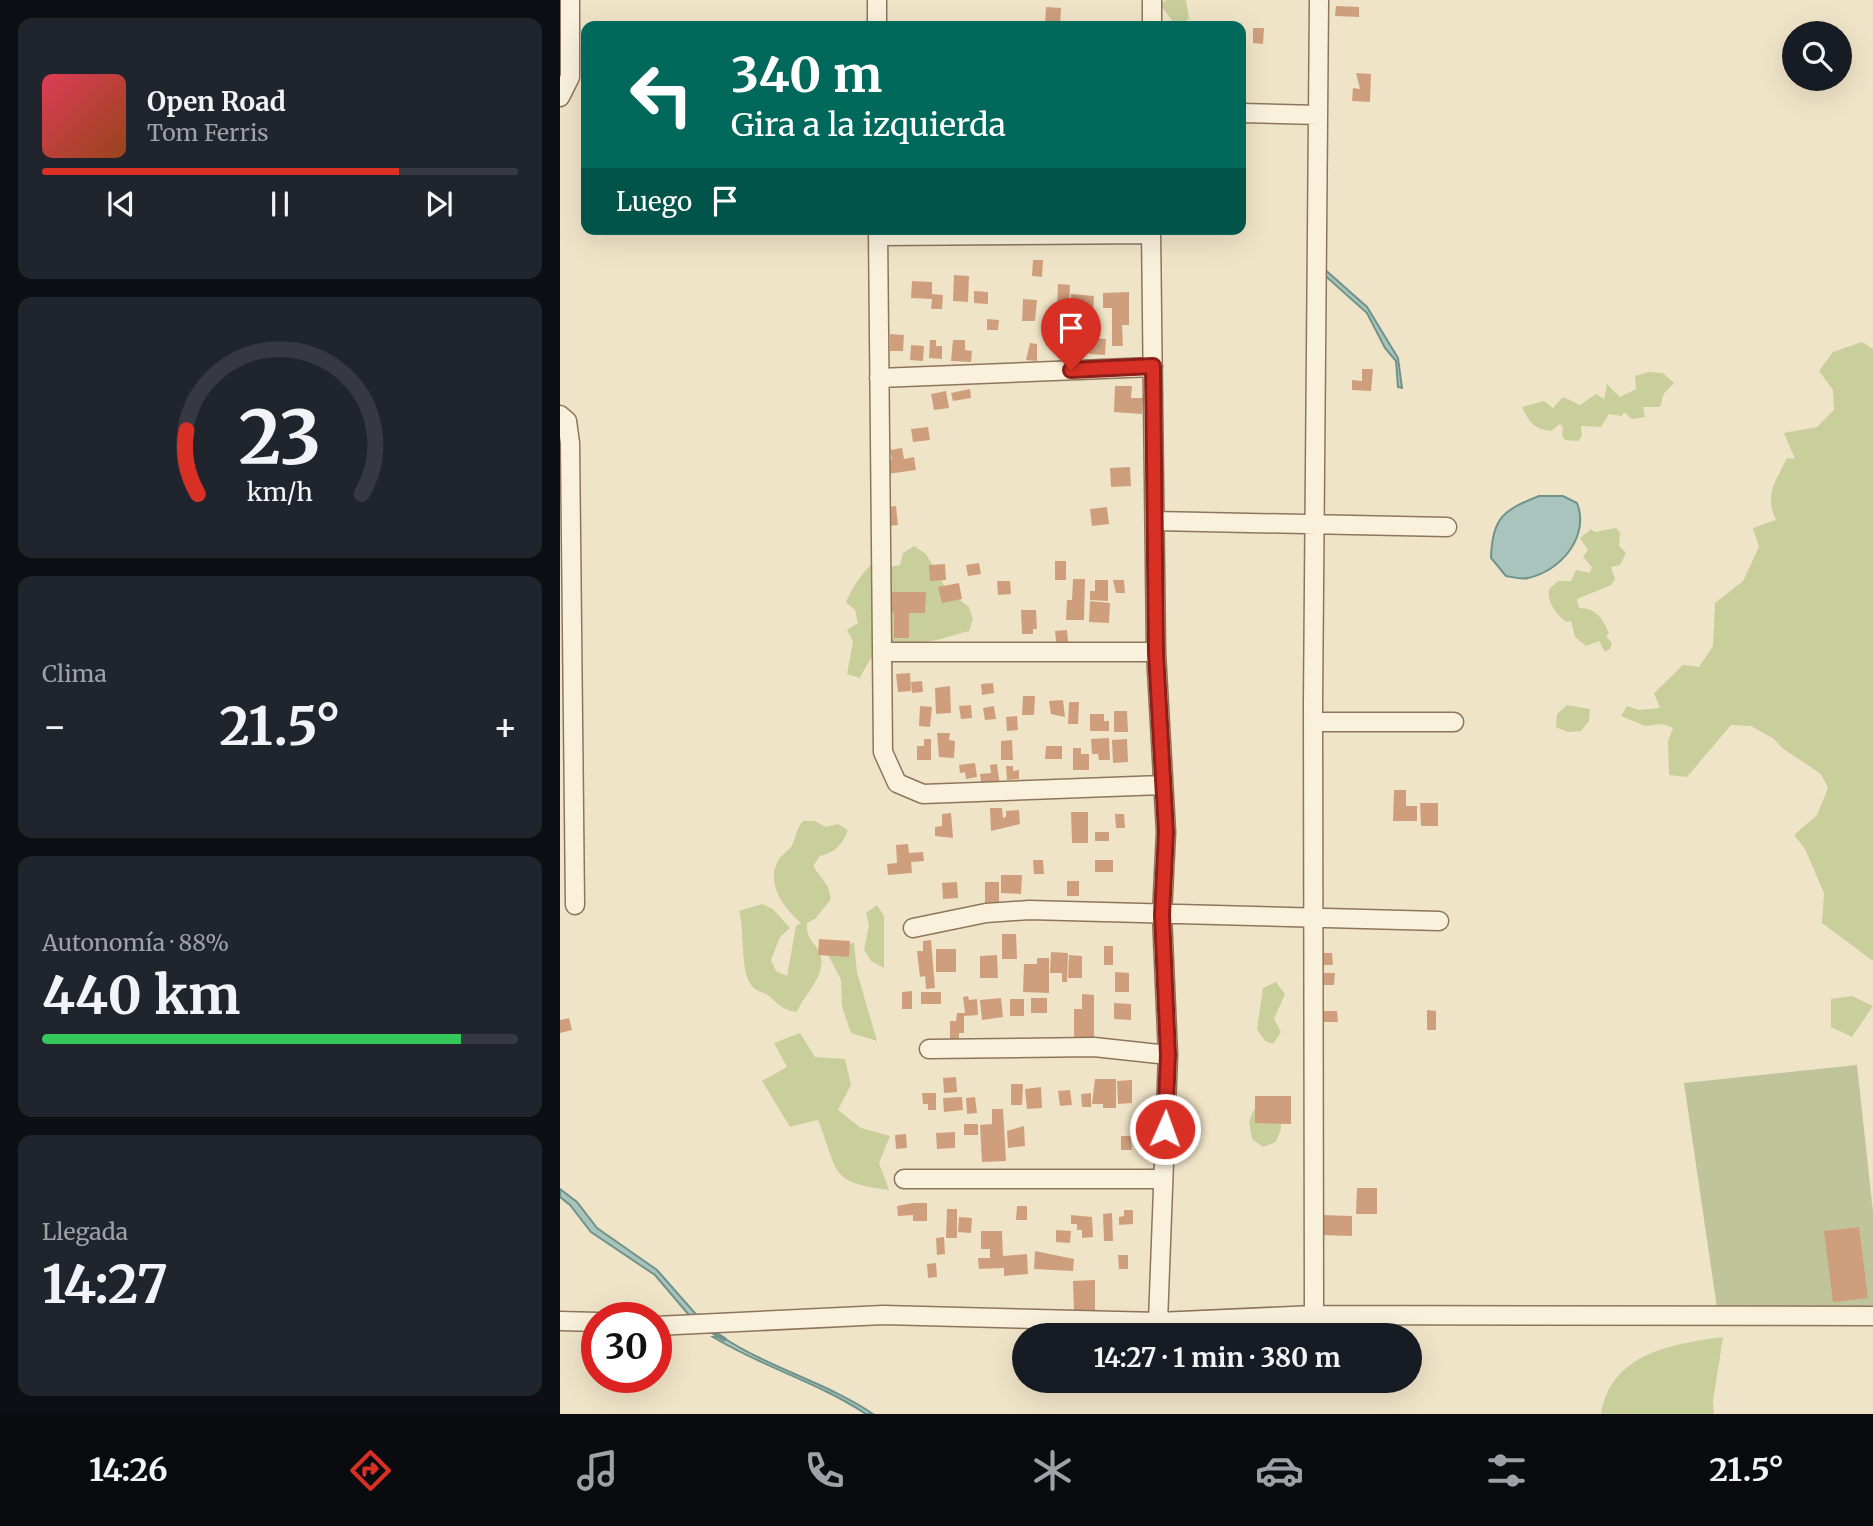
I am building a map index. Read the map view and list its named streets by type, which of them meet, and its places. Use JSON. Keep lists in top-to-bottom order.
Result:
{
  "page": {
    "turn": ["340 m", "Gira a la izquierda"],
    "song": ["Open Road", "Tom Ferris"],
    "then": "Luego",
    "tile": [
      "Clima",
      ["Autonomía · 88%", "440 km"],
      ["Llegada", "14:27"]
    ],
    "heat": ["−", "21.5°", "+"],
    "limit": "30",
    "trip": "14:27 · 1 min · 380 m",
    "tabs": ["14:26", "21.5°"],
    "gauge": ["23", "km/h"]
  }
}
